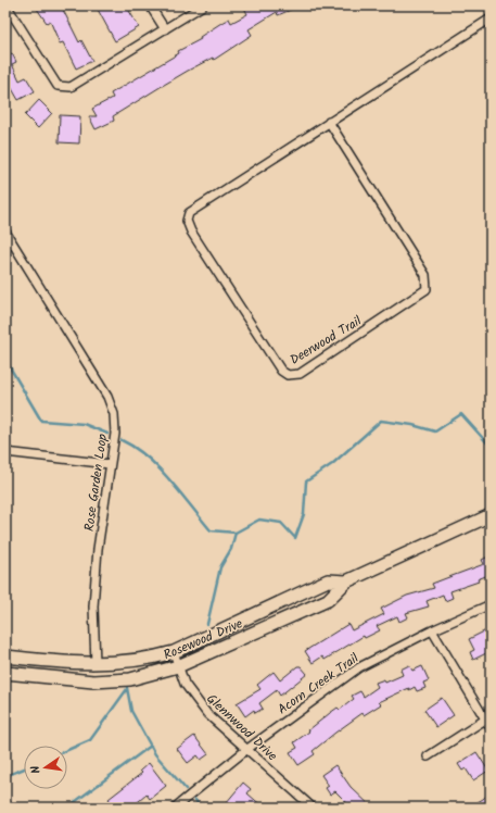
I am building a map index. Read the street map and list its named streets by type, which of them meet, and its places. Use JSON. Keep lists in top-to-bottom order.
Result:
{
  "streets": {
    "main road": ["Rosewood Drive"],
    "street": [
      "Deerwood Trail",
      "Rose Garden Loop",
      "Acorn Creek Trail",
      "Glennwood Drive"
    ]
  },
  "crossings": [
    ["Rose Garden Loop", "Rosewood Drive"],
    ["Rosewood Drive", "Glennwood Drive"],
    ["Acorn Creek Trail", "Glennwood Drive"]
  ],
  "north": "left"
}
